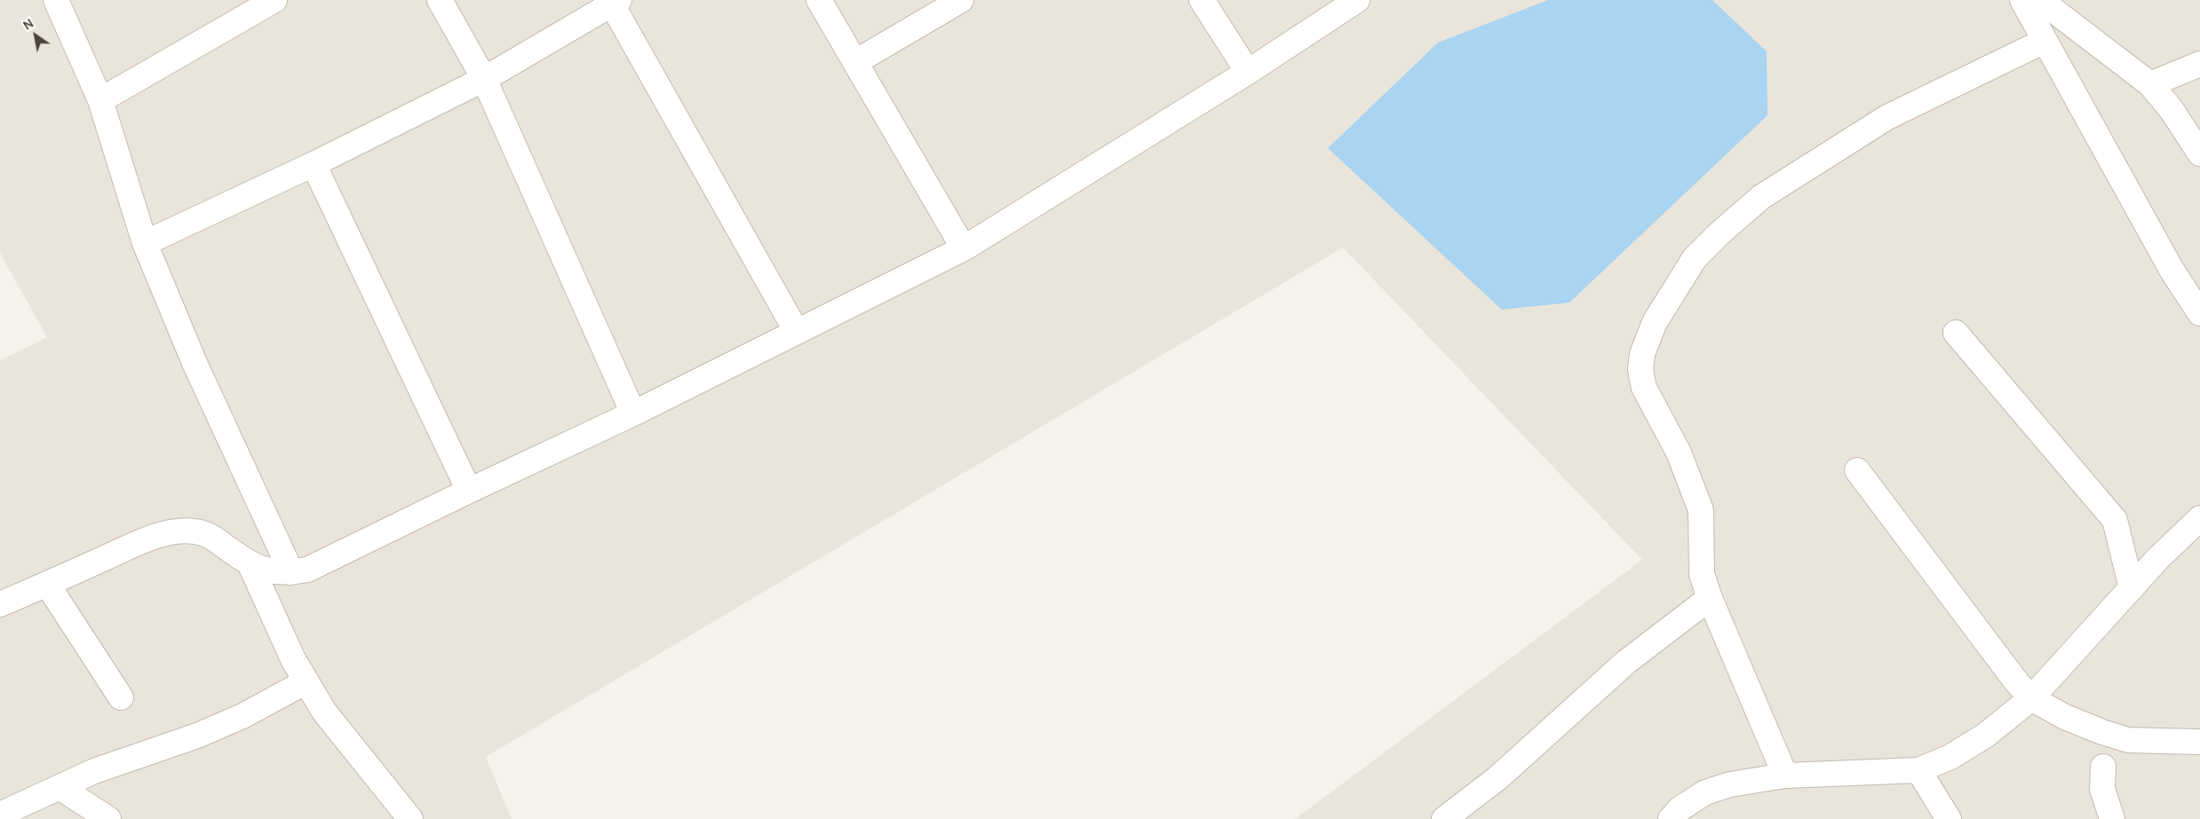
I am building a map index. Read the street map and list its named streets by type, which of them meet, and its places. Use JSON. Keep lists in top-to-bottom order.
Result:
{
  "north": "top left"
}
